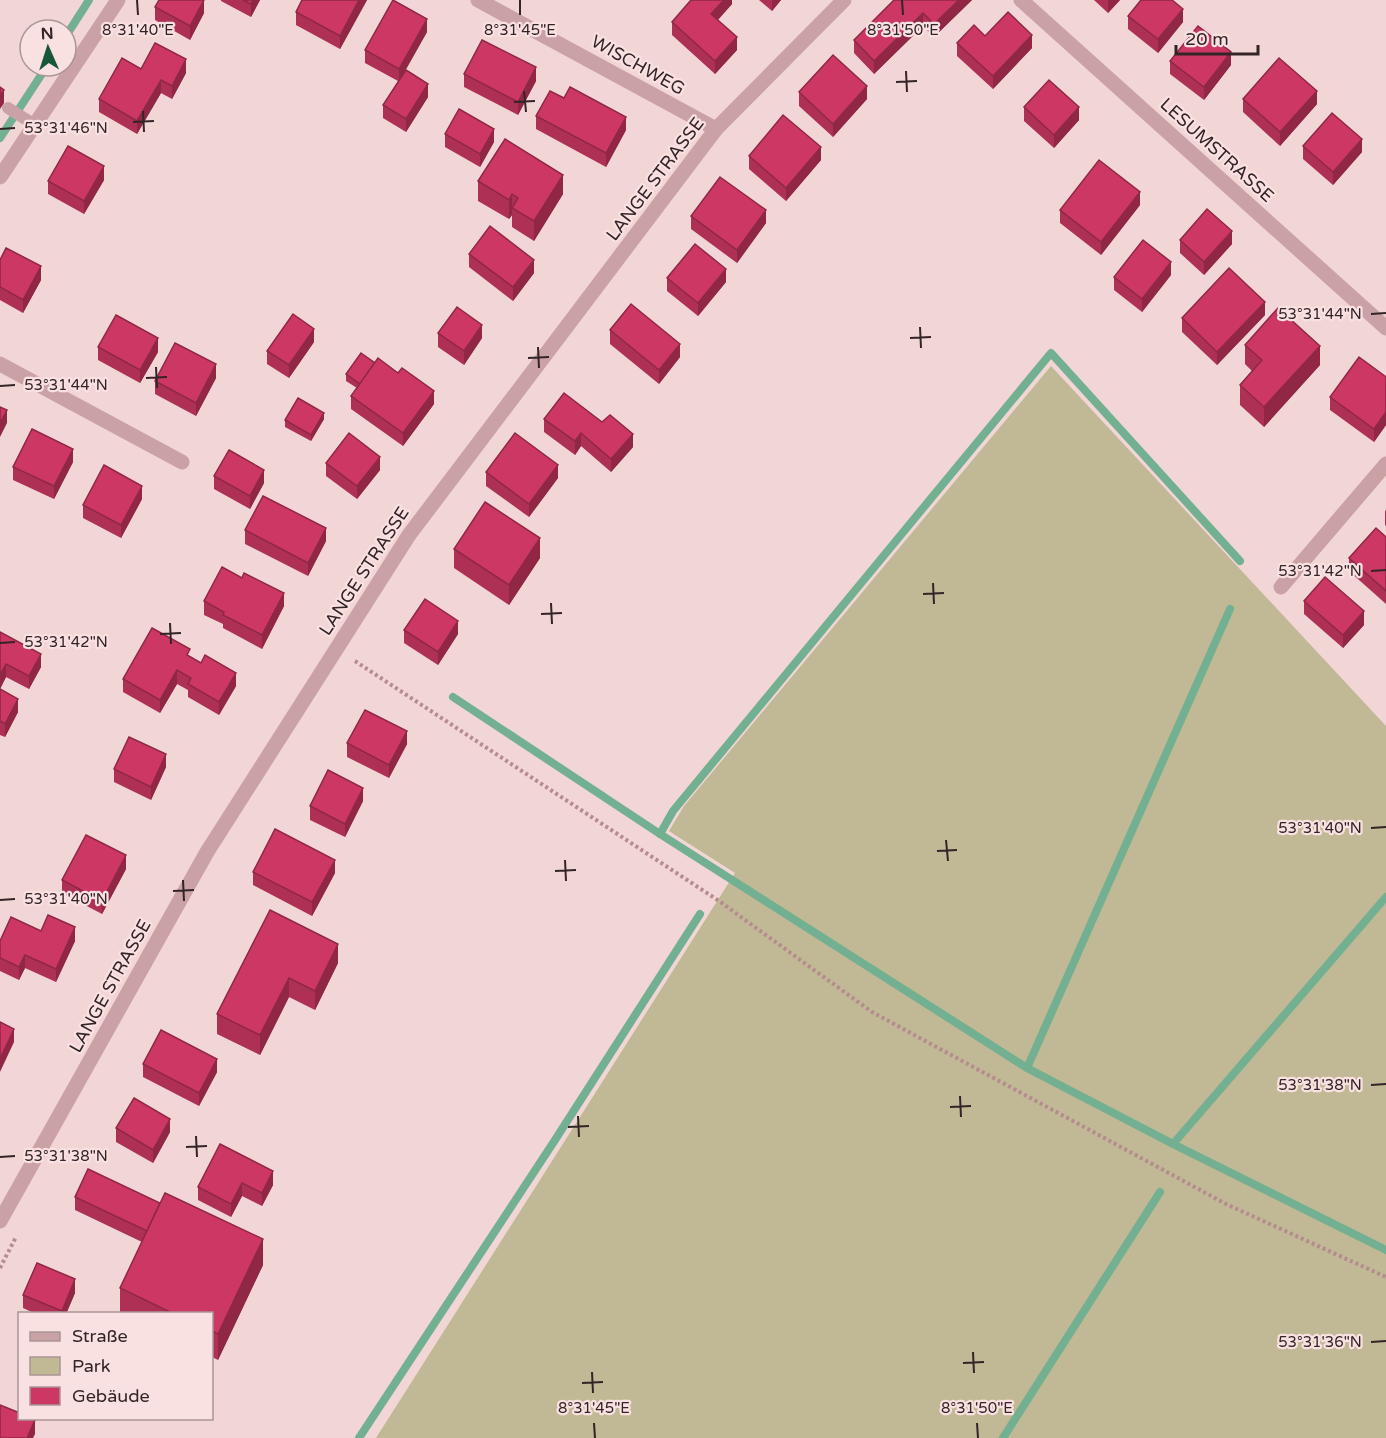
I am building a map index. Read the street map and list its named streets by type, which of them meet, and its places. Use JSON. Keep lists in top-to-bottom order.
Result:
{
  "streets": {
    "street": ["WISCHWEG", "LESUMSTRASSE", "LANGE STRASSE"]
  },
  "crossings": [
    ["WISCHWEG", "LANGE STRASSE"]
  ],
  "legend": ["Straße", "Park", "Gebäude"],
  "scale_bar": "20 m",
  "north": "top",
  "coordinates": [
    "8°31'40\"E",
    "8°31'45\"E",
    "8°31'50\"E",
    "53°31'46\"N",
    "53°31'44\"N",
    "53°31'42\"N",
    "53°31'40\"N",
    "53°31'38\"N",
    "53°31'36\"N"
  ]
}
